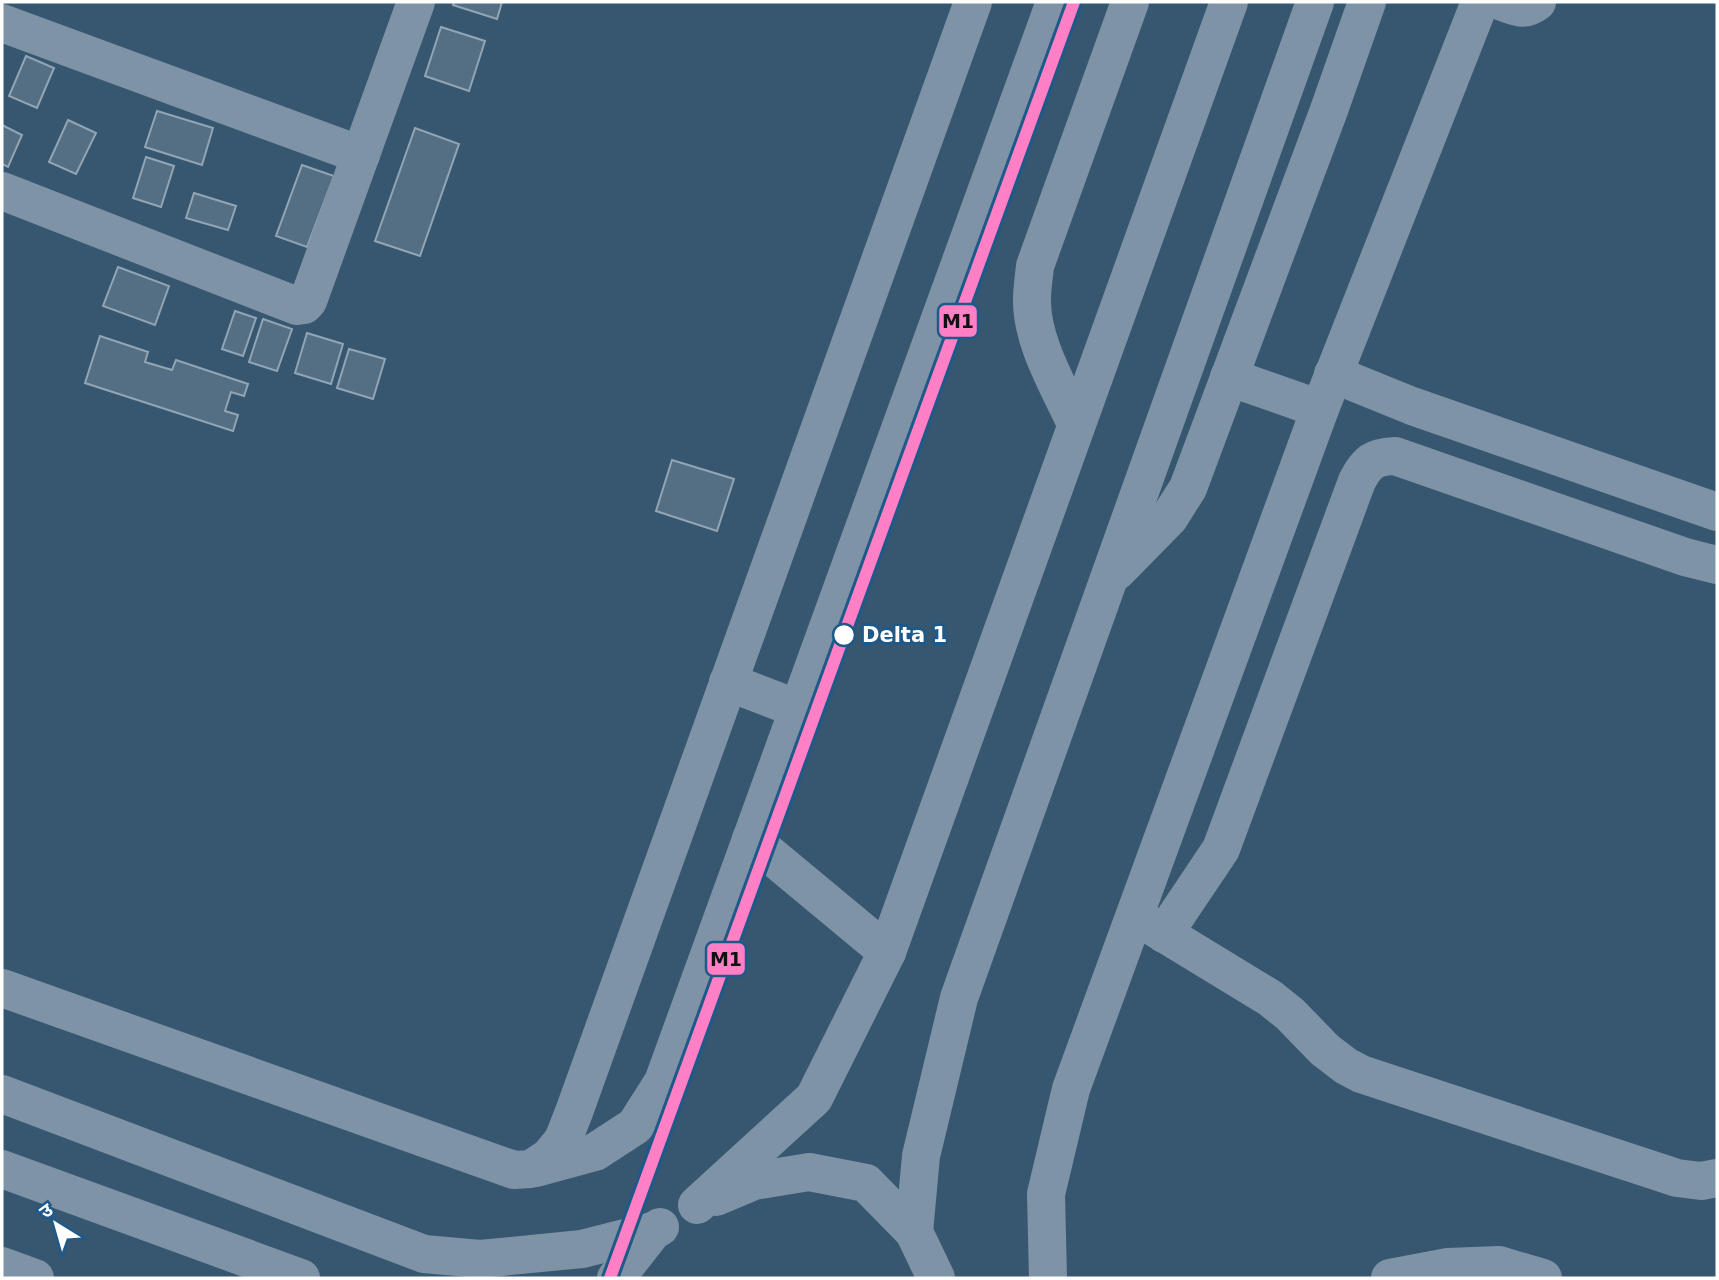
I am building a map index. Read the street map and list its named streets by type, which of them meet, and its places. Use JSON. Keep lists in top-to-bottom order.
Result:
{
  "places": ["Delta 1"],
  "lines": ["transit line M1"],
  "north": "top left"
}
